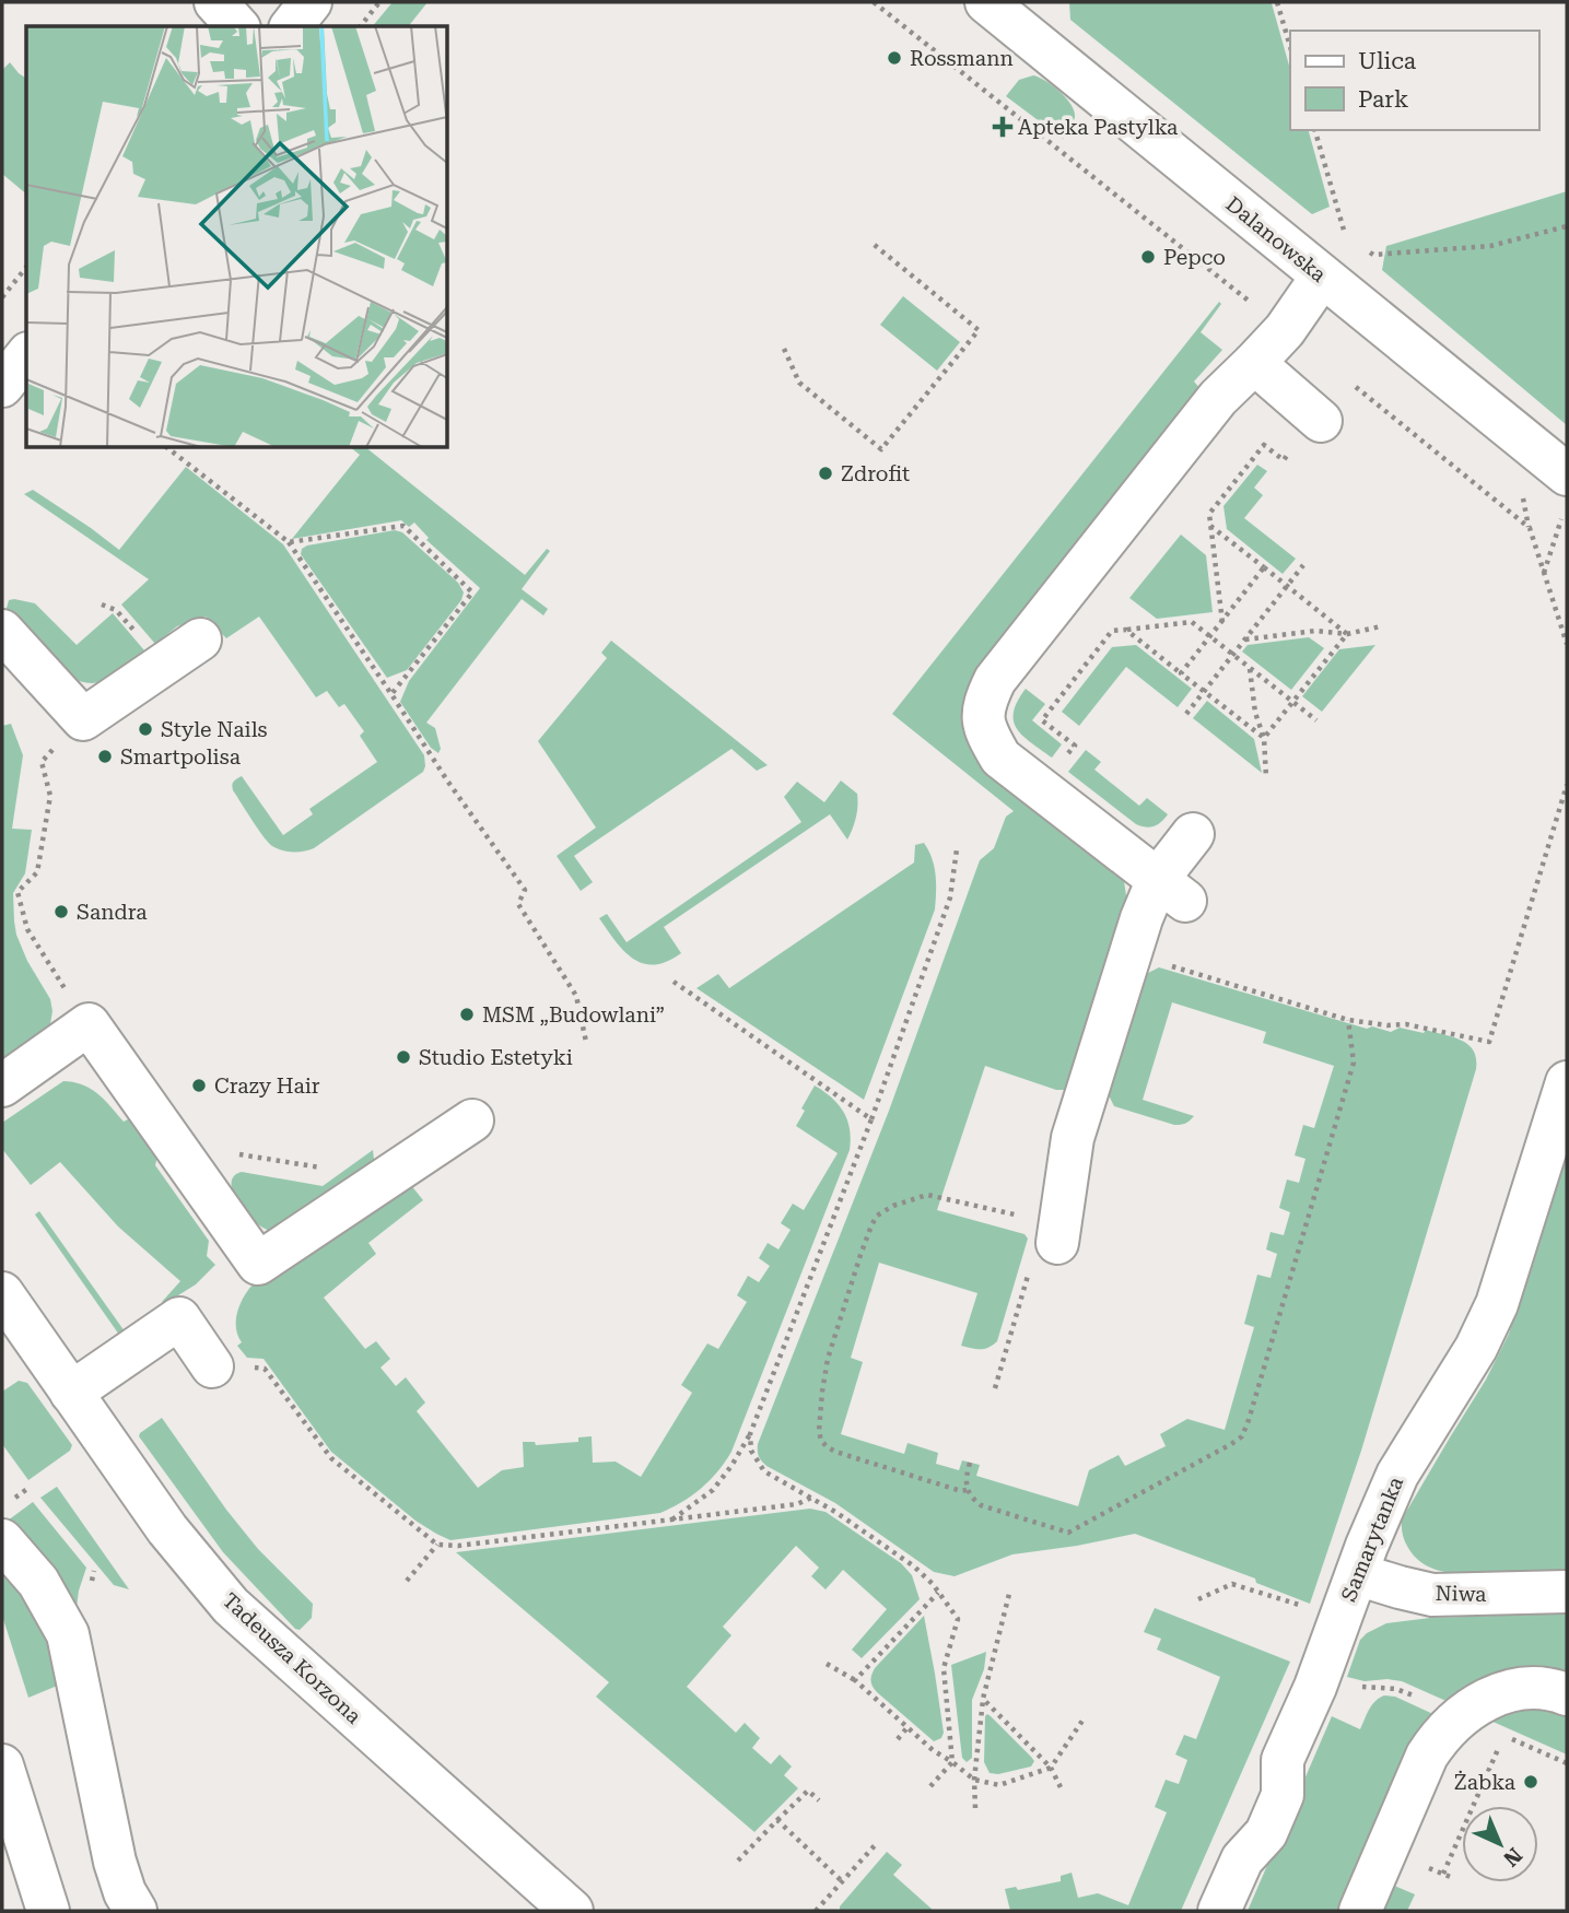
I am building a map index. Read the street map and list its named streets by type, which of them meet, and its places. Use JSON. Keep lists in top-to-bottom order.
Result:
{
  "streets": {
    "street": [
      "Dalanowska",
      "Samarytanka",
      "Niwa",
      "Tadeusza Korzona"
    ]
  },
  "crossings": [
    ["Samarytanka", "Niwa"]
  ],
  "places": {
    "other": [
      "Rossmann",
      "Pepco",
      "Zdrofit",
      "Style Nails",
      "Smartpolisa",
      "Sandra",
      "MSM „Budowlani”",
      "Studio Estetyki",
      "Crazy Hair",
      "Żabka"
    ],
    "health": ["Apteka Pastylka"]
  },
  "legend": ["Ulica", "Park"],
  "north": "bottom right"
}
